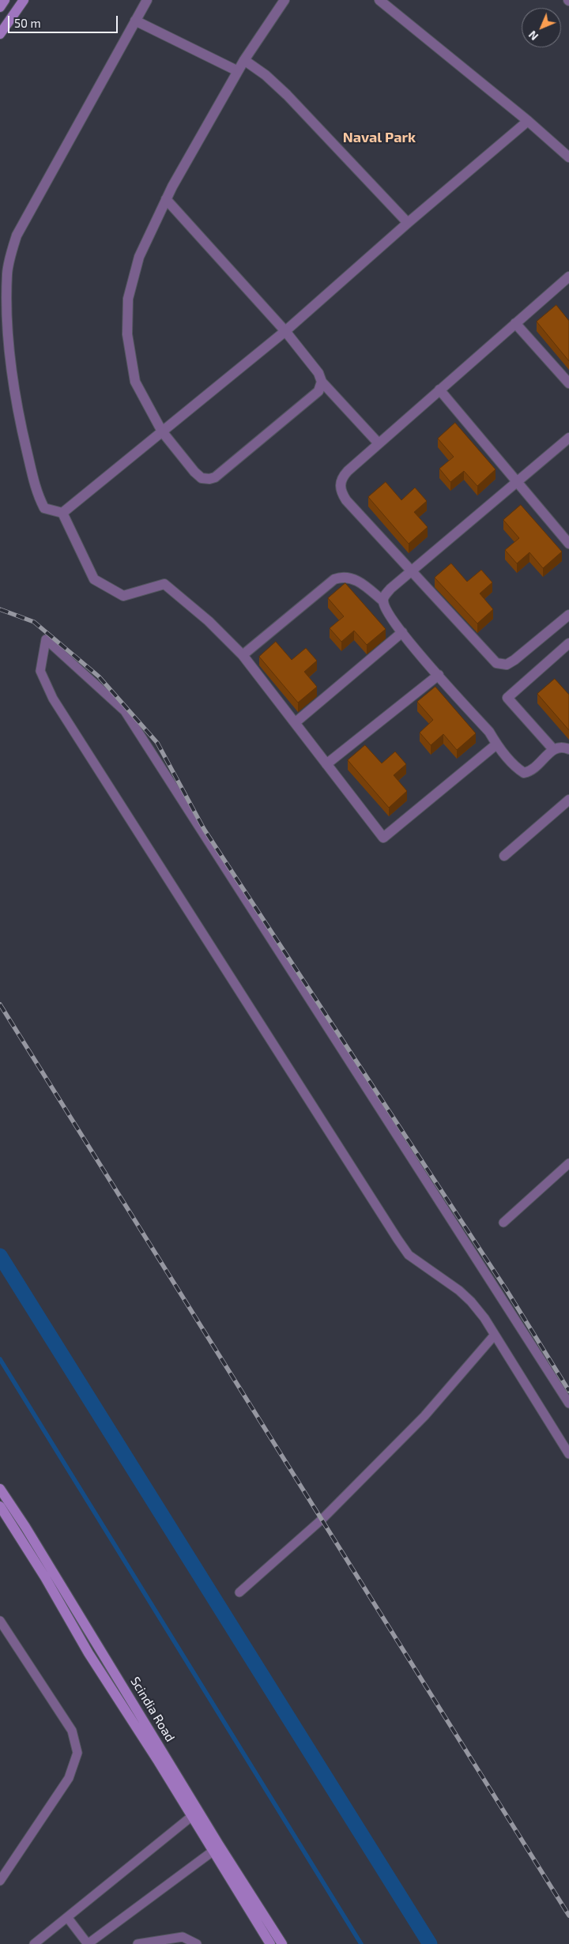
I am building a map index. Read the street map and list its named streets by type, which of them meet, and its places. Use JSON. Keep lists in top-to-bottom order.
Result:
{
  "streets": {
    "main road": ["Scindia Road"]
  },
  "districts": ["Naval Park"],
  "scale_bar": "50 m",
  "north": "bottom left"
}
